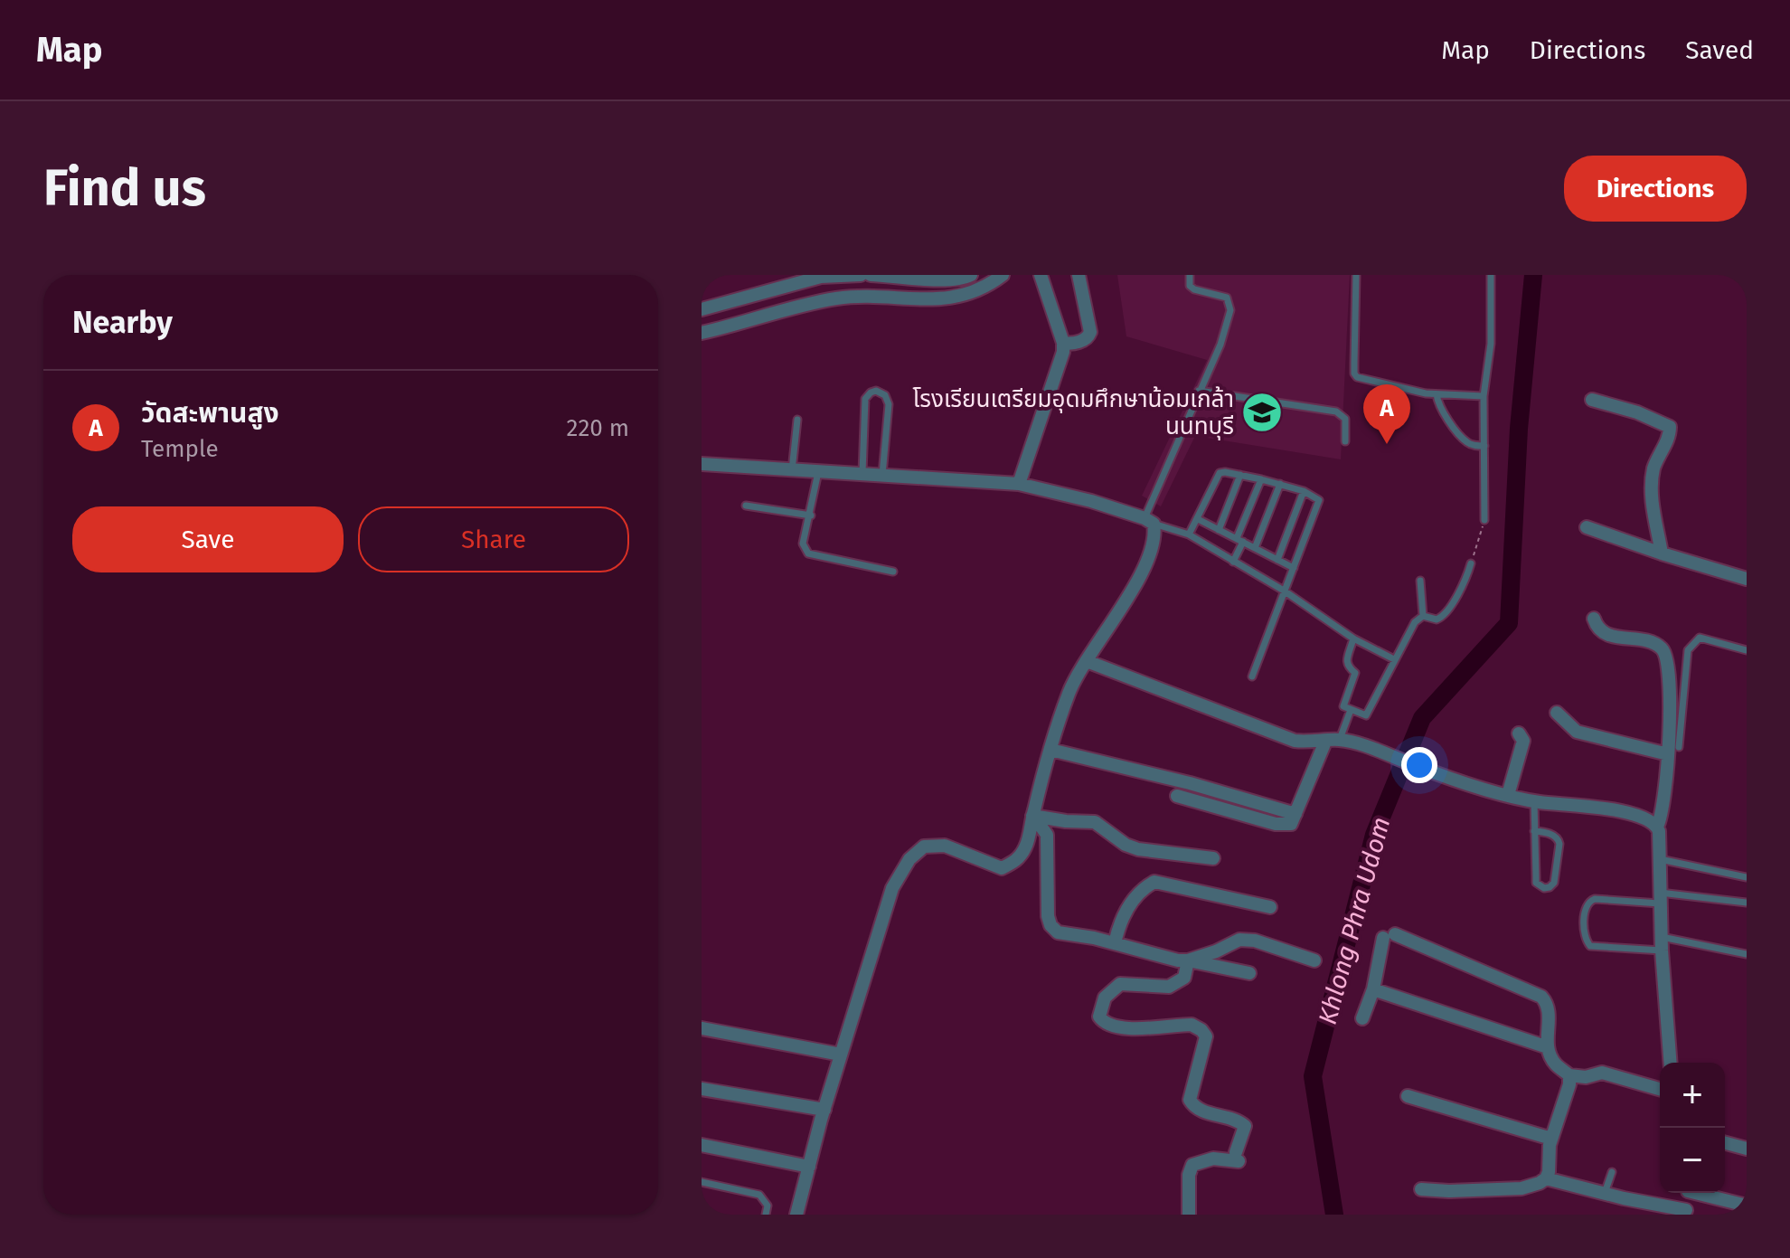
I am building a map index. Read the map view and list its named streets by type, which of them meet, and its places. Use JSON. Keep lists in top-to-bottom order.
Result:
{
  "water": ["Khlong Phra Udom"],
  "places": {
    "school or university": ["โรงเรียนเตรียมอุดมศึกษาน้อมเกล้า นนทบุรี"]
  },
  "page": {
    "header": "Map",
    "nav": ["Map", "Directions", "Saved"],
    "buttons": [
      "Directions",
      ["Save", "Share"]
    ],
    "title": "Find us",
    "heading": "Nearby",
    "list": [
      {
        "mark": "A",
        "name": "วัดสะพานสูง",
        "note": "Temple",
        "value": "220 m"
      }
    ],
    "pins": "A",
    "map_buttons": ["+", "−"]
  }
}
